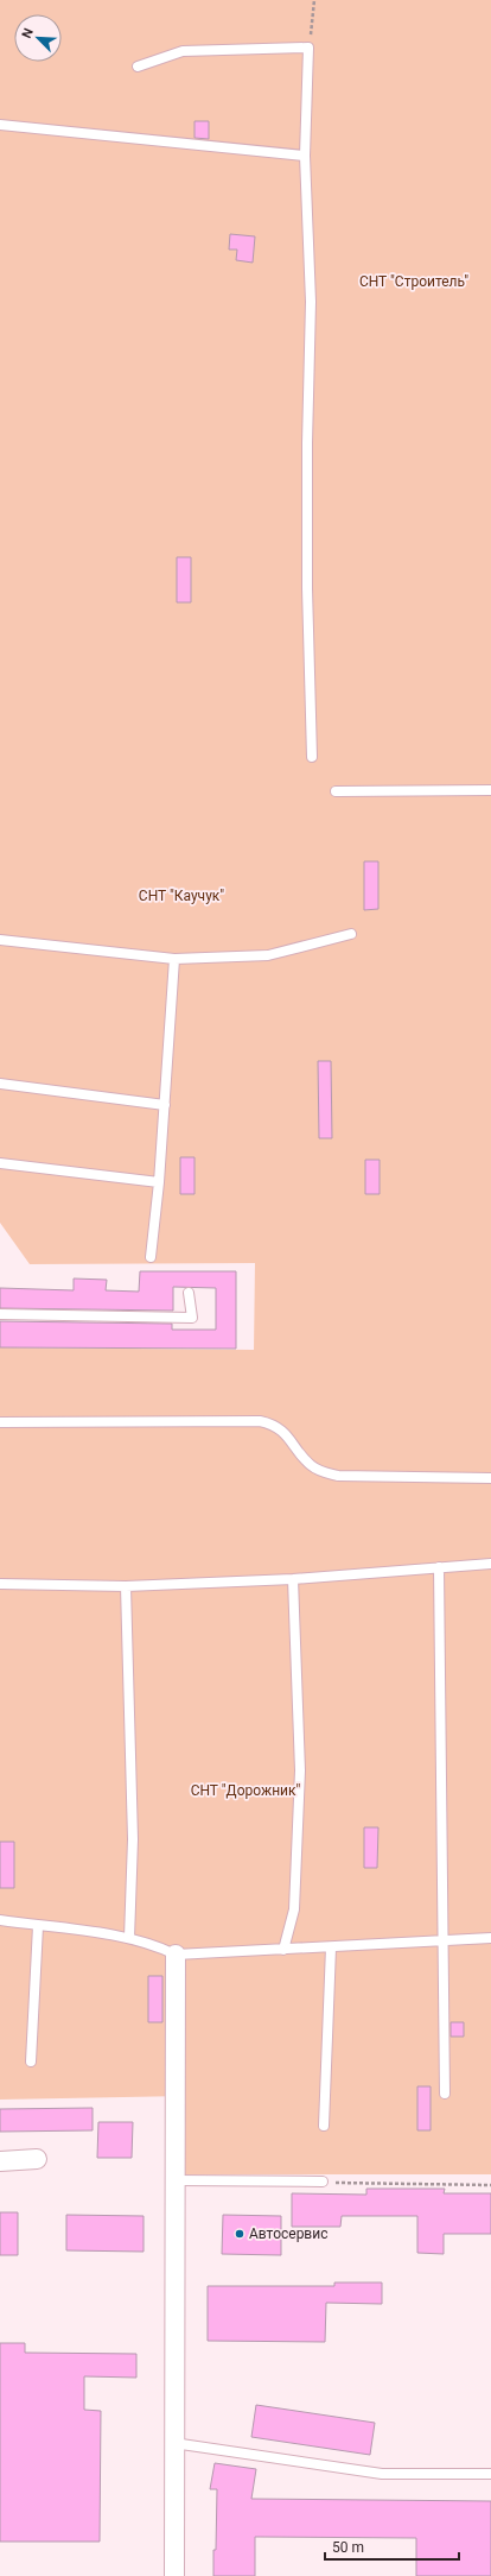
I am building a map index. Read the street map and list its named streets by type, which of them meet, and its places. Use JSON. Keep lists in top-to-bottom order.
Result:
{
  "parks": ["СНТ \"Строитель\"", "СНТ \"Каучук\"", "СНТ \"Дорожник\""],
  "places": ["Автосервис"],
  "scale_bar": "50 m",
  "north": "top left"
}
